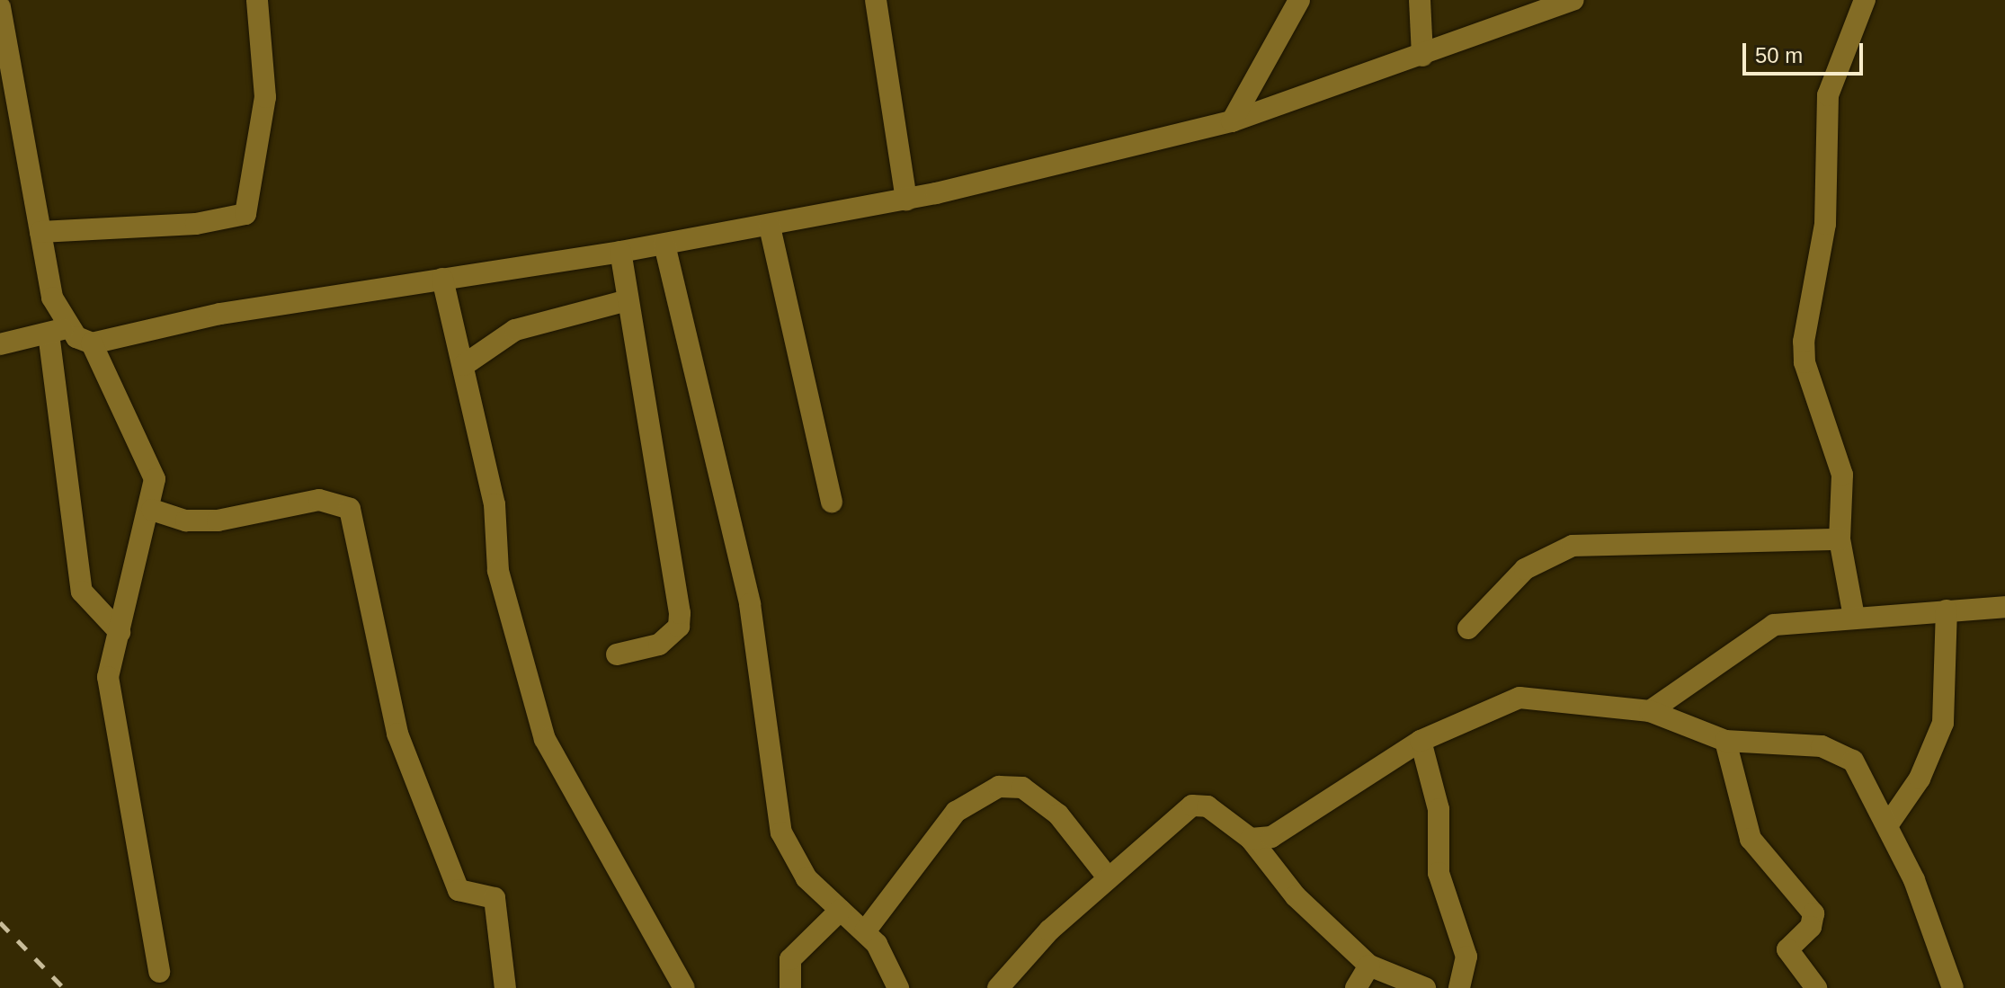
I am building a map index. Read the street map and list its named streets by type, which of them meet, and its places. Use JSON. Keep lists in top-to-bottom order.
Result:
{
  "scale_bar": "50 m"
}
